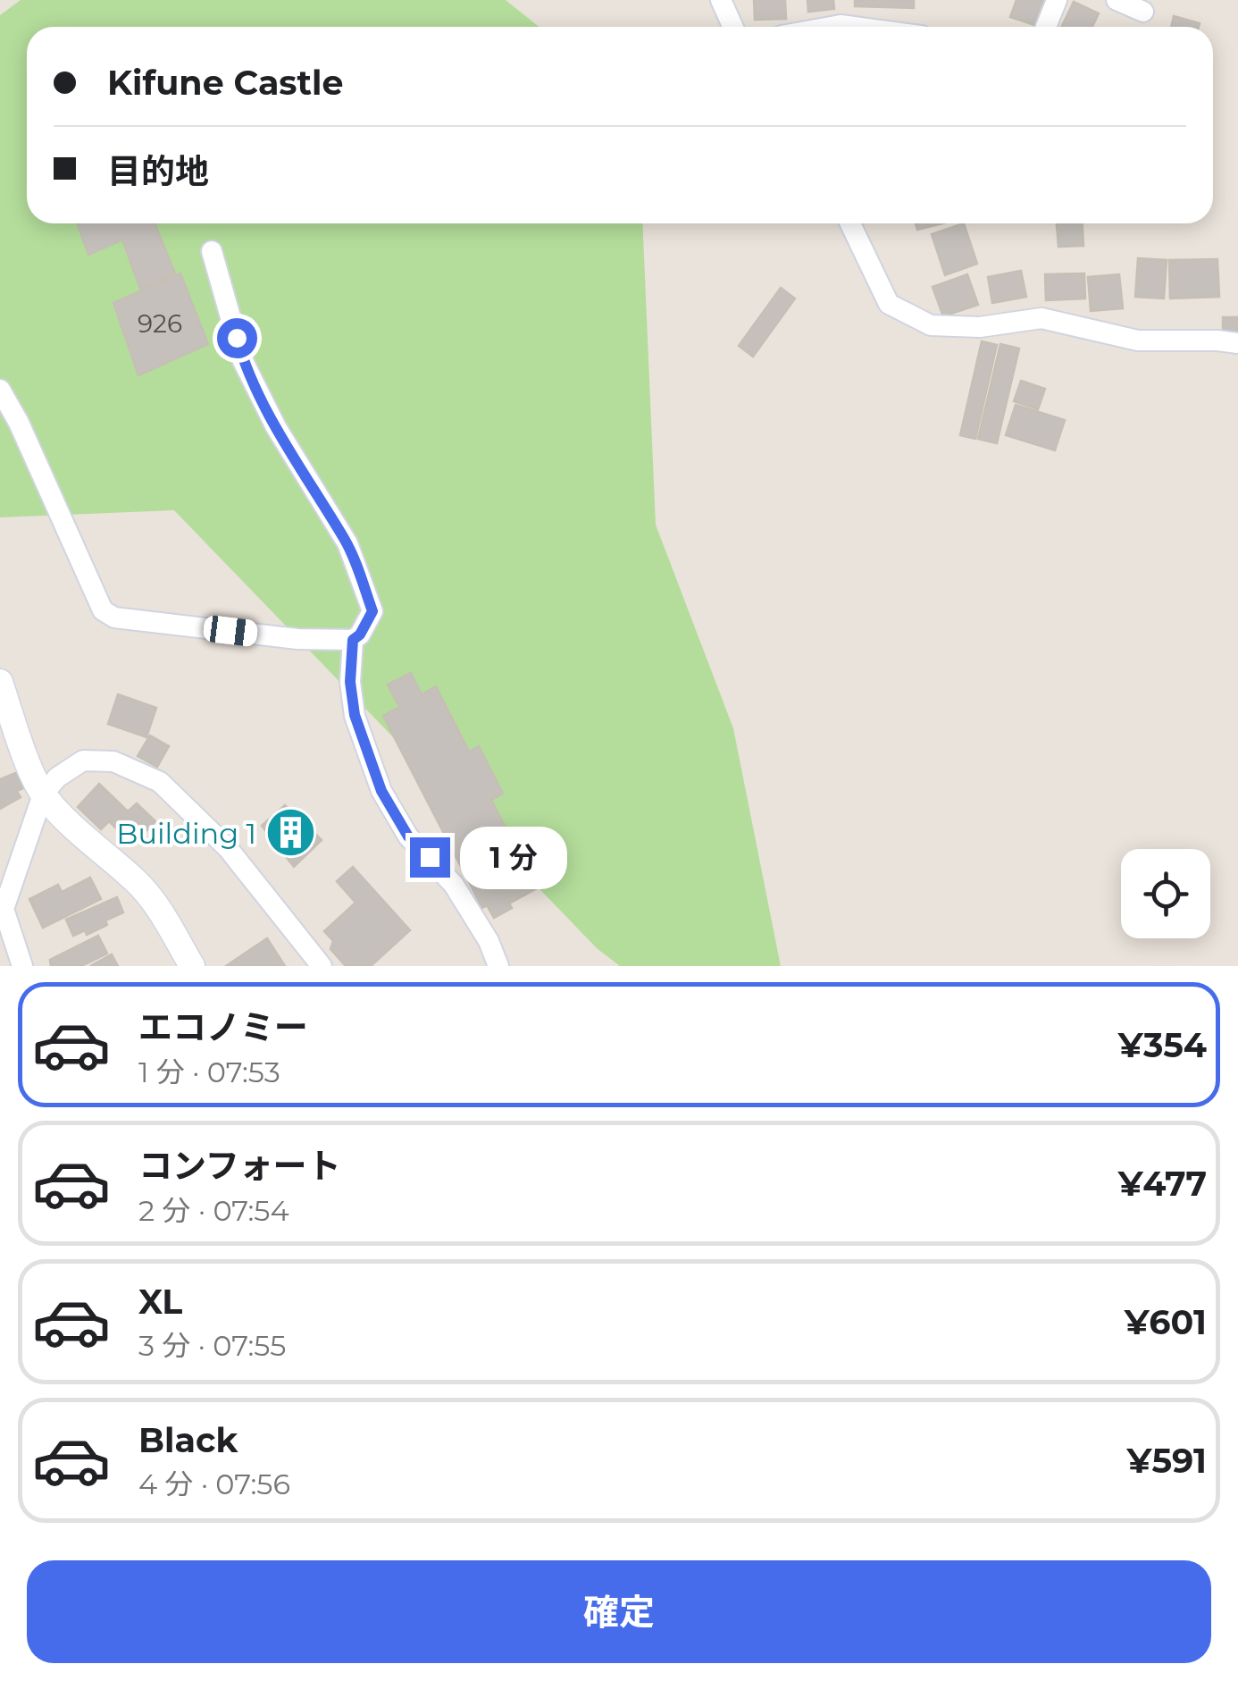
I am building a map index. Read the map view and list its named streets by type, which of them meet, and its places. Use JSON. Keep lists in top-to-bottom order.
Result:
{
  "places": {
    "building": ["Building 1"]
  },
  "house_numbers": ["926"],
  "page": {
    "banner": ["Kifune Castle", "目的地"],
    "bubble": "1 分",
    "list": [
      {
        "name": "エコノミー",
        "note": "1 分 · 07:53",
        "value": "¥354"
      },
      {
        "name": "コンフォート",
        "note": "2 分 · 07:54",
        "value": "¥477"
      },
      {
        "name": "XL",
        "note": "3 分 · 07:55",
        "value": "¥601"
      },
      {
        "name": "Black",
        "note": "4 分 · 07:56",
        "value": "¥591"
      }
    ],
    "buttons": "確定"
  }
}
